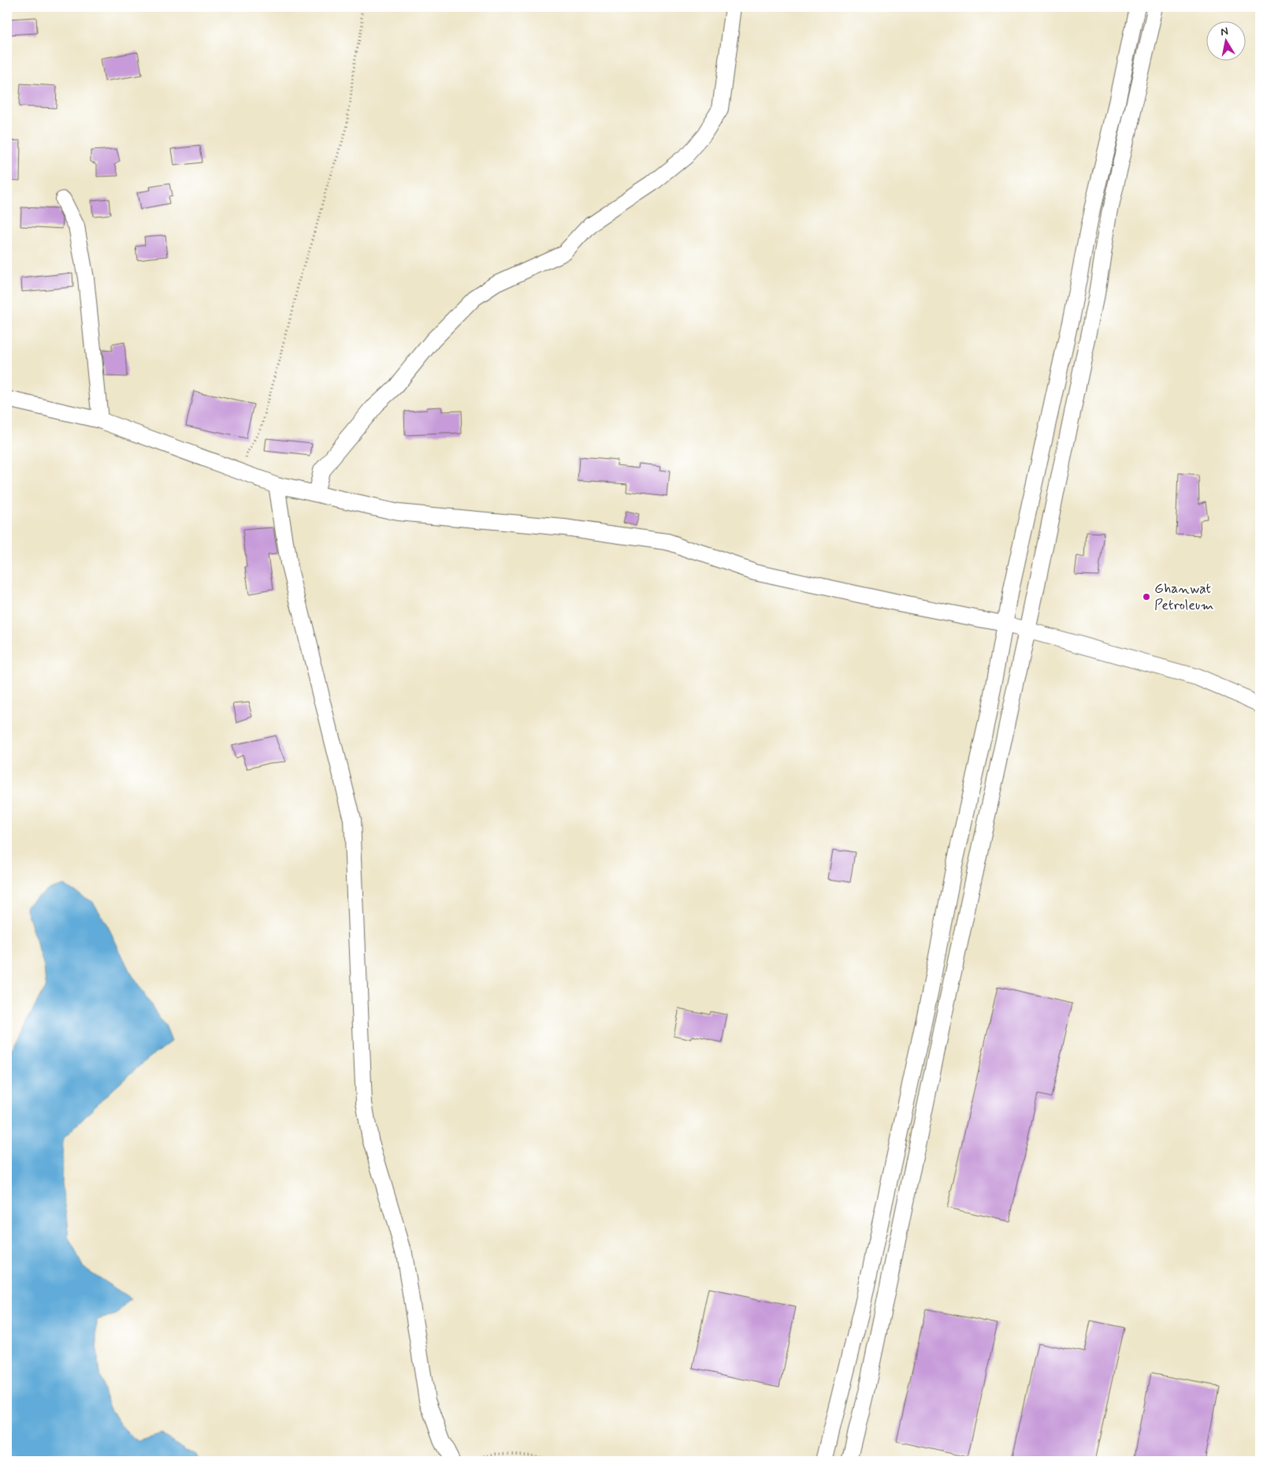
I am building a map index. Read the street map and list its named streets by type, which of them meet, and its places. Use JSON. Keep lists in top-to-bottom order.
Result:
{
  "places": ["Ghanwat Petroleum"],
  "north": "top"
}
